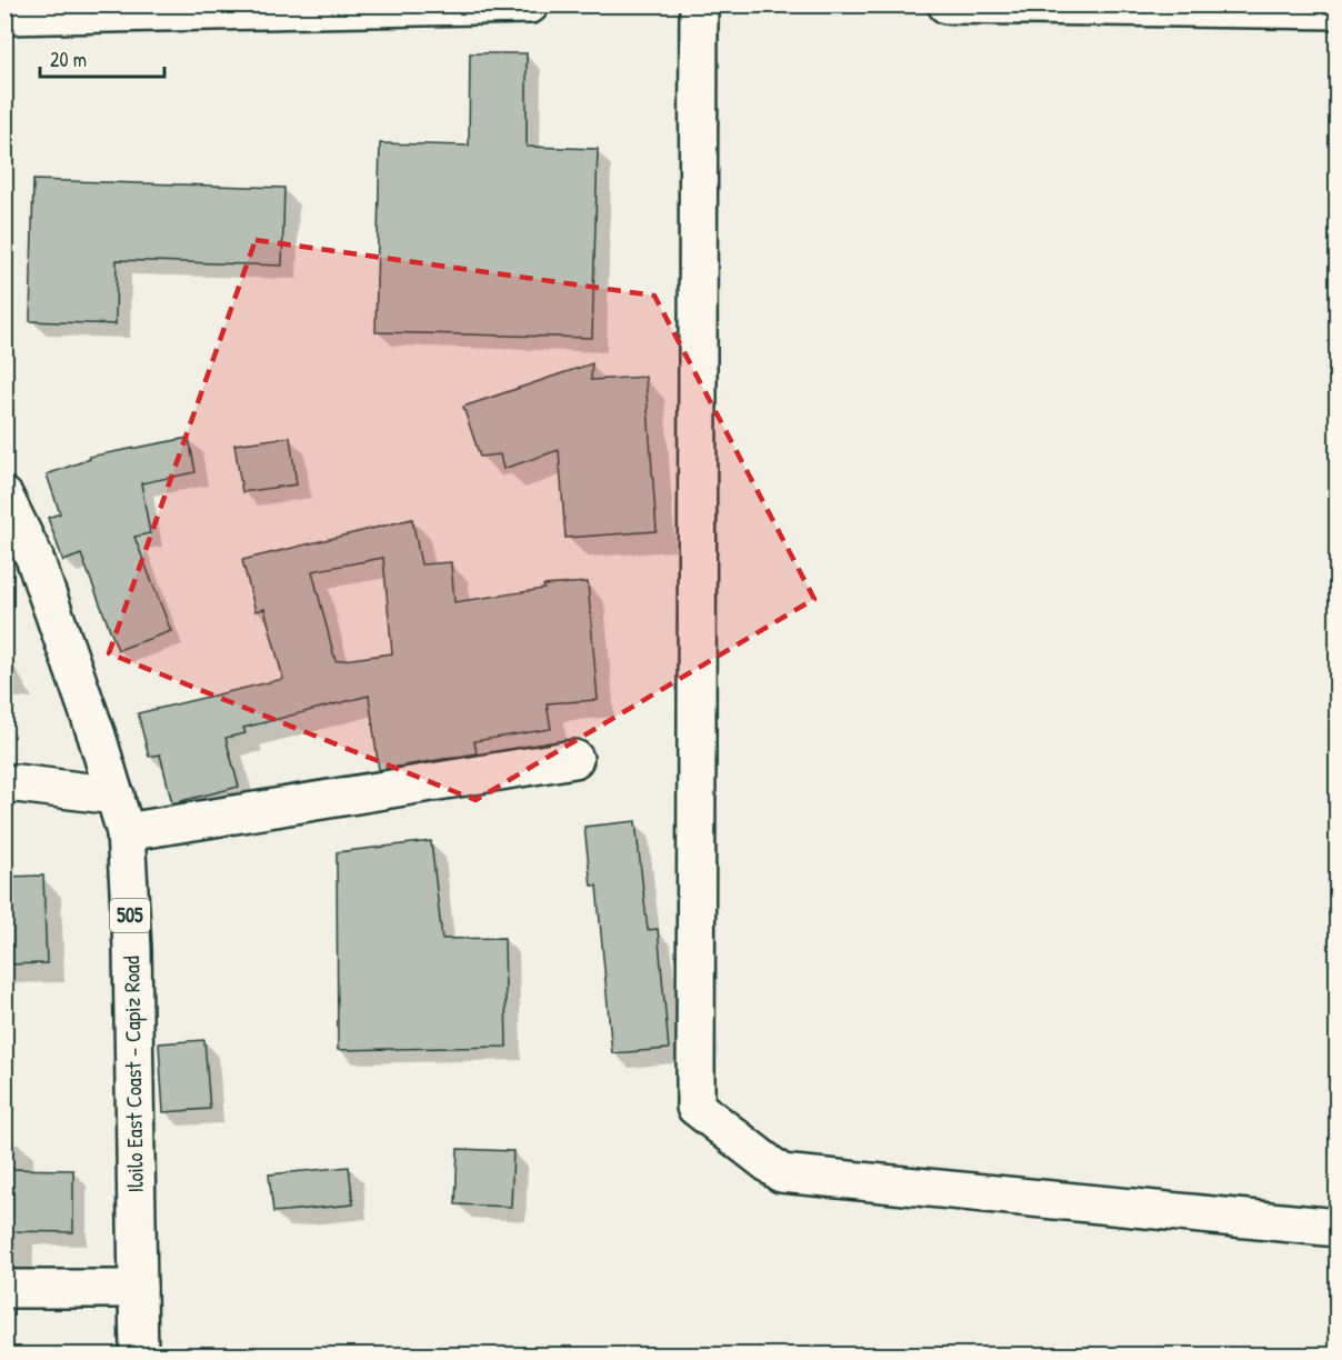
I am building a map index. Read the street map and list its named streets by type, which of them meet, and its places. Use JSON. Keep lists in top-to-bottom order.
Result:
{
  "streets": {
    "street": ["505", "Iloilo East Coast – Capiz Road"]
  },
  "scale_bar": "20 m"
}
